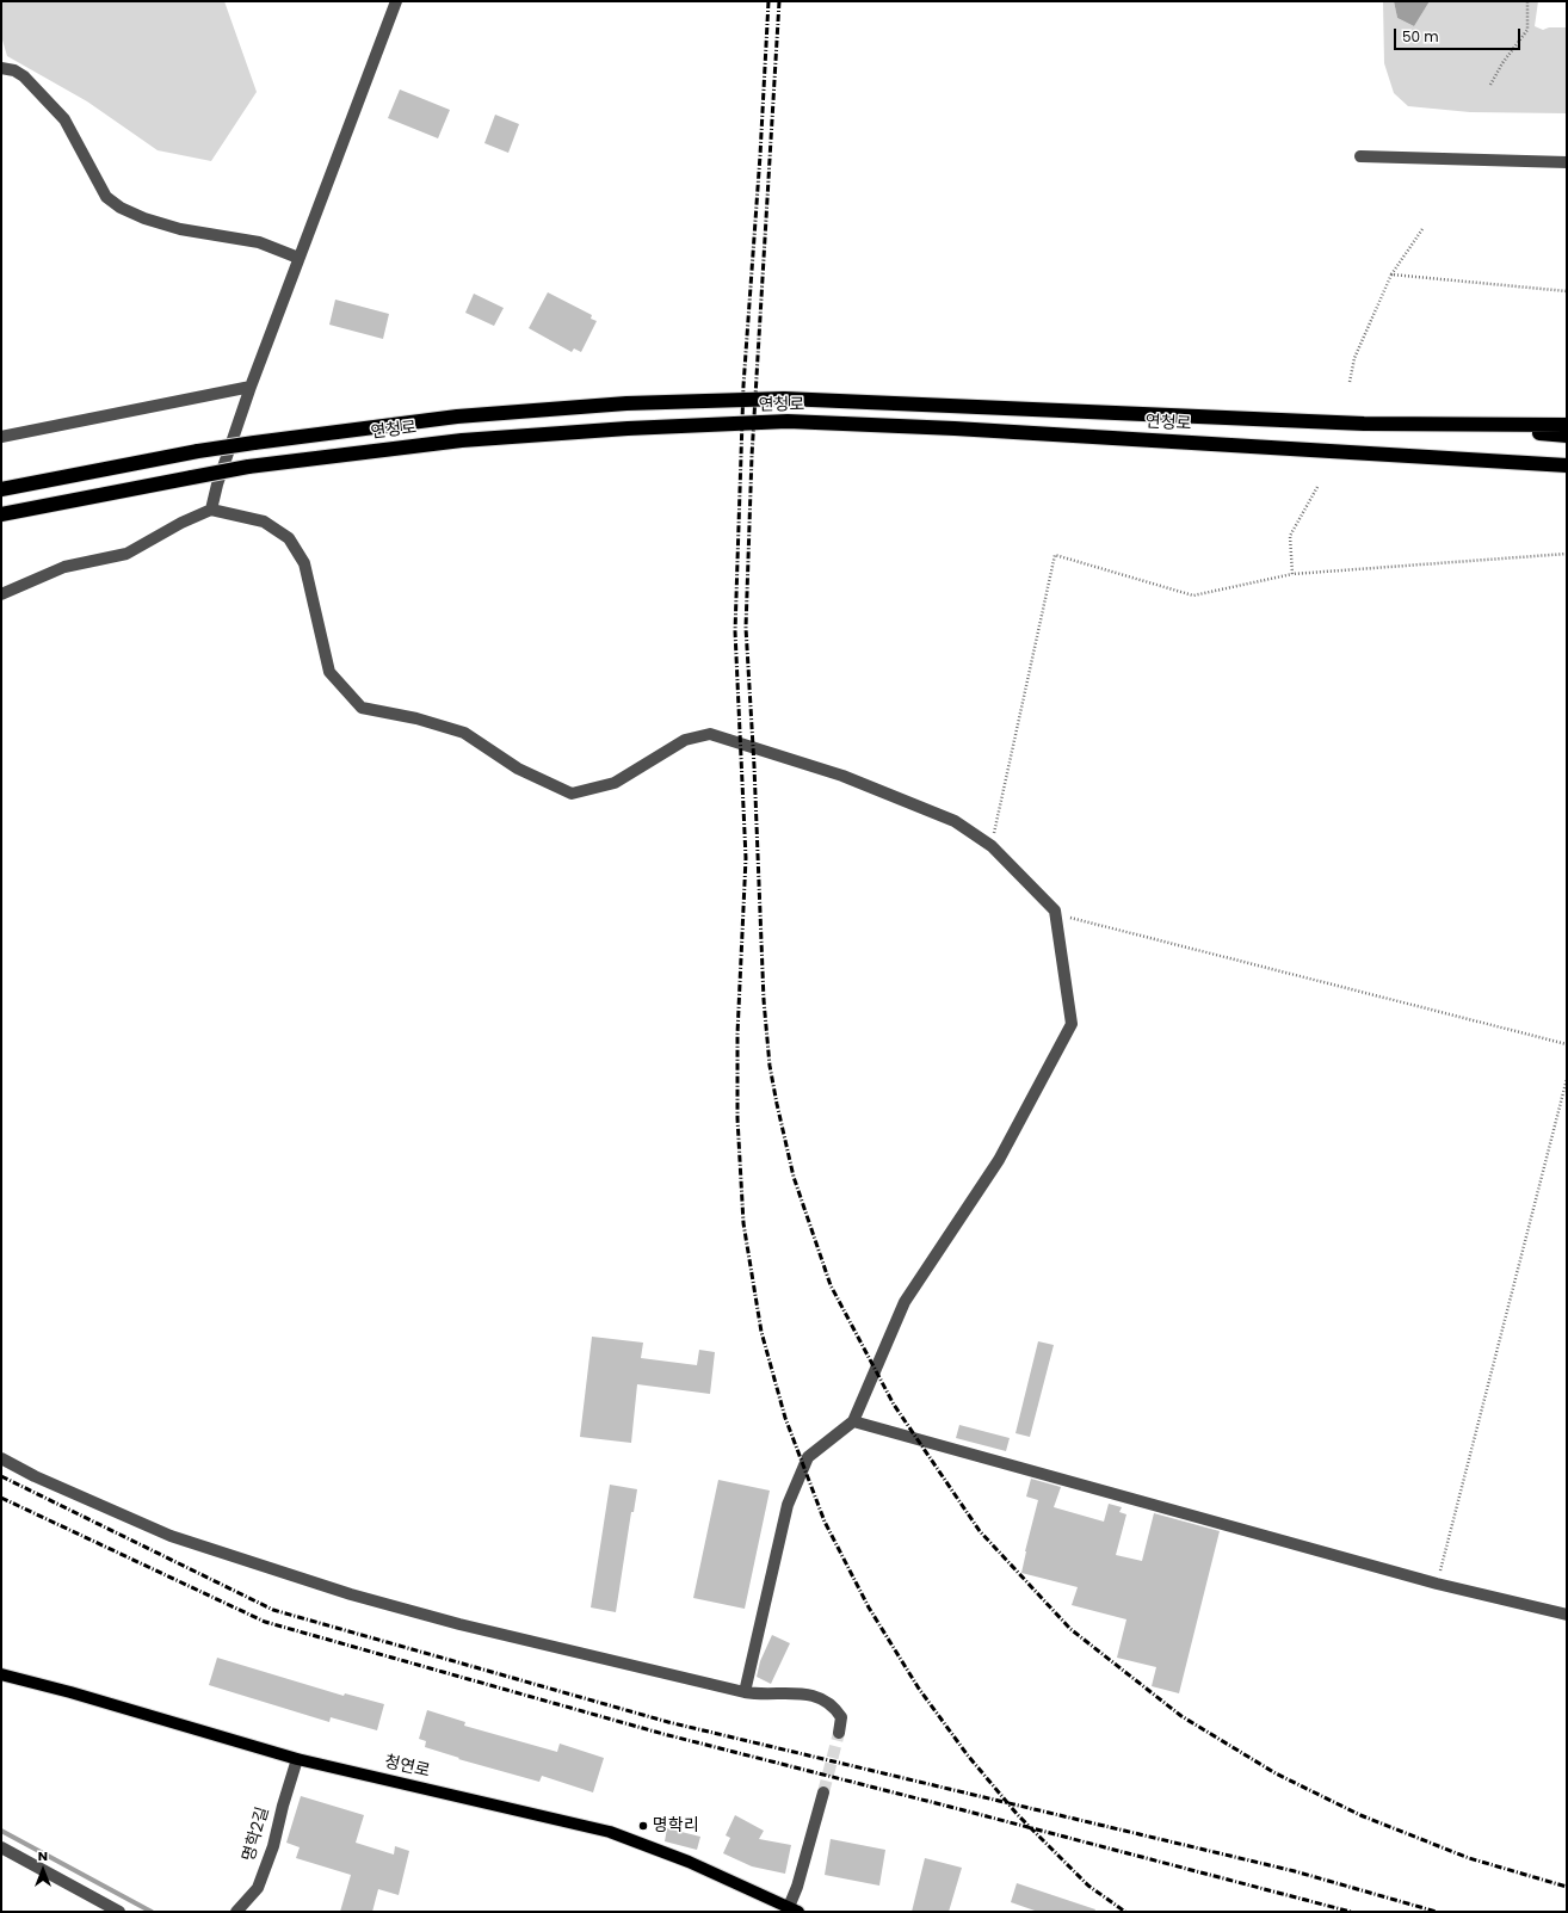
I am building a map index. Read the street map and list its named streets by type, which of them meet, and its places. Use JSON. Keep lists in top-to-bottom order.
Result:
{
  "streets": {
    "highway": ["연청로"],
    "main road": ["청연로"],
    "street": ["명학2길"]
  },
  "crossings": [
    ["청연로", "명학2길"]
  ],
  "places": ["명학리"],
  "scale_bar": "50 m",
  "north": "top"
}
